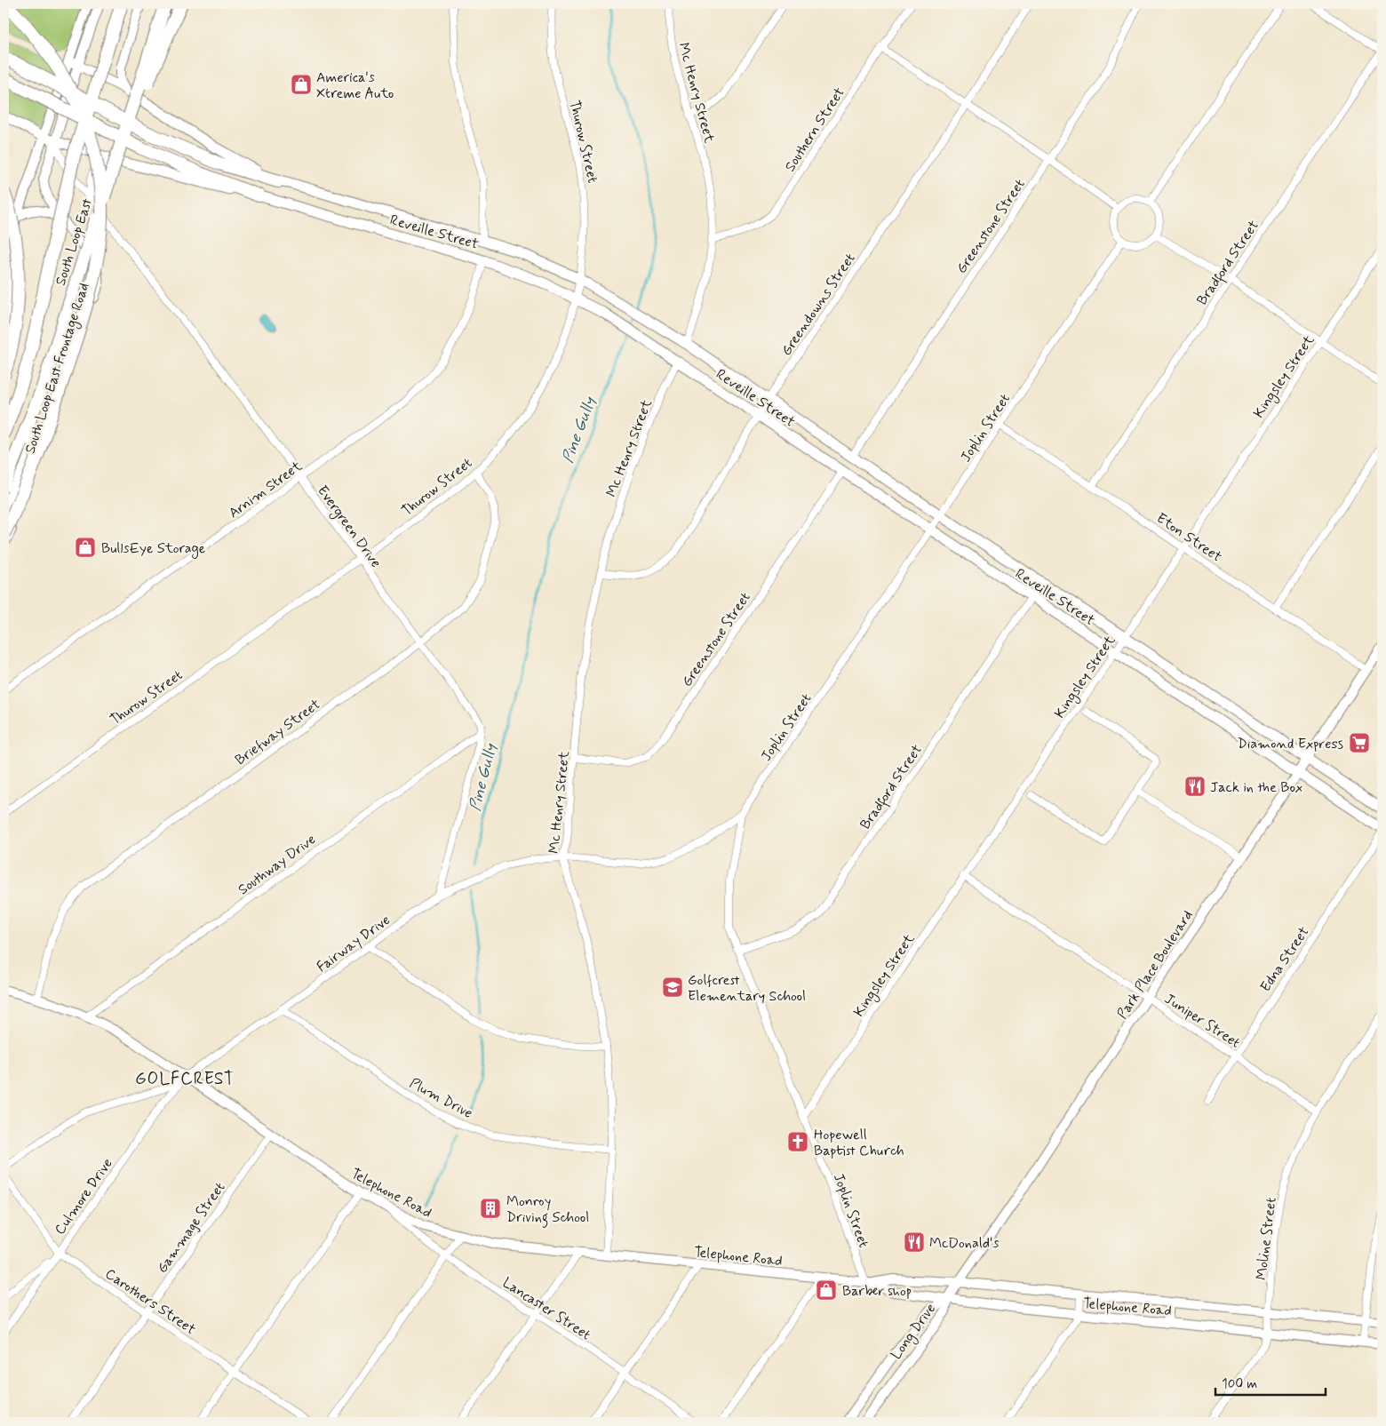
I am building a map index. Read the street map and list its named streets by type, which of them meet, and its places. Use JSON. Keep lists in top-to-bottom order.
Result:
{
  "streets": {
    "highway": ["South Loop East"],
    "main road": [
      "Reveille Street",
      "South Loop East Frontage Road",
      "Park Place Boulevard",
      "Telephone Road",
      "Long Drive"
    ],
    "street": [
      "Mc Henry Street",
      "Southern Street",
      "Thurow Street",
      "Greenstone Street",
      "Bradford Street",
      "Greendowns Street",
      "Kingsley Street",
      "Joplin Street",
      "Arnim Street",
      "Evergreen Drive",
      "Eton Street",
      "Briefway Street",
      "Southway Drive",
      "Fairway Drive",
      "Edna Street",
      "Juniper Street",
      "Plum Drive",
      "Culmore Drive",
      "Gammage Street",
      "Moline Street",
      "Carothers Street",
      "Lancaster Street"
    ]
  },
  "crossings": [
    ["Mc Henry Street", "Southern Street"],
    ["Mc Henry Street", "Greenstone Street"],
    ["Mc Henry Street", "Reveille Street"],
    ["Mc Henry Street", "Greendowns Street"],
    ["Mc Henry Street", "Fairway Drive"],
    ["Mc Henry Street", "Plum Drive"],
    ["Mc Henry Street", "Telephone Road"],
    ["Thurow Street", "Reveille Street"],
    ["Thurow Street", "Evergreen Drive"],
    ["Thurow Street", "Briefway Street"],
    ["Greenstone Street", "Reveille Street"],
    ["Reveille Street", "South Loop East"],
    ["Reveille Street", "Bradford Street"],
    ["Reveille Street", "Greendowns Street"],
    ["Reveille Street", "South Loop East Frontage Road"],
    ["Reveille Street", "Kingsley Street"],
    ["Reveille Street", "Joplin Street"],
    ["Reveille Street", "Arnim Street"],
    ["Reveille Street", "Evergreen Drive"],
    ["Reveille Street", "Edna Street"],
    ["Reveille Street", "Park Place Boulevard"],
    ["South Loop East", "Evergreen Drive"],
    ["Bradford Street", "Joplin Street"],
    ["Bradford Street", "Eton Street"],
    ["South Loop East Frontage Road", "Evergreen Drive"],
    ["Kingsley Street", "Joplin Street"],
    ["Kingsley Street", "Eton Street"],
    ["Kingsley Street", "Juniper Street"],
    ["Joplin Street", "Eton Street"],
    ["Joplin Street", "Fairway Drive"],
    ["Joplin Street", "Telephone Road"],
    ["Arnim Street", "Evergreen Drive"],
    ["Evergreen Drive", "Briefway Street"],
    ["Evergreen Drive", "Southway Drive"],
    ["Eton Street", "Park Place Boulevard"],
    ["Briefway Street", "Telephone Road"],
    ["Southway Drive", "Telephone Road"],
    ["Fairway Drive", "Plum Drive"],
    ["Fairway Drive", "Telephone Road"],
    ["Fairway Drive", "Culmore Drive"],
    ["Edna Street", "Juniper Street"],
    ["Park Place Boulevard", "Juniper Street"],
    ["Park Place Boulevard", "Telephone Road"],
    ["Park Place Boulevard", "Long Drive"],
    ["Juniper Street", "Moline Street"],
    ["Telephone Road", "Culmore Drive"],
    ["Telephone Road", "Gammage Street"],
    ["Telephone Road", "Moline Street"],
    ["Telephone Road", "Lancaster Street"],
    ["Telephone Road", "Long Drive"],
    ["Culmore Drive", "Carothers Street"],
    ["Gammage Street", "Carothers Street"]
  ],
  "districts": ["GOLFCREST"],
  "water": ["Pine Gully"],
  "places": {
    "shop": ["America's Xtreme Auto", "BullsEye Storage", "Barber shop"],
    "supermarket": ["Diamond Express"],
    "restaurant": ["Jack in the Box", "McDonald's"],
    "school or university": ["Golfcrest Elementary School"],
    "church": ["Hopewell Baptist Church"],
    "building": ["Monroy Driving School"]
  },
  "scale_bar": "100 m"
}
